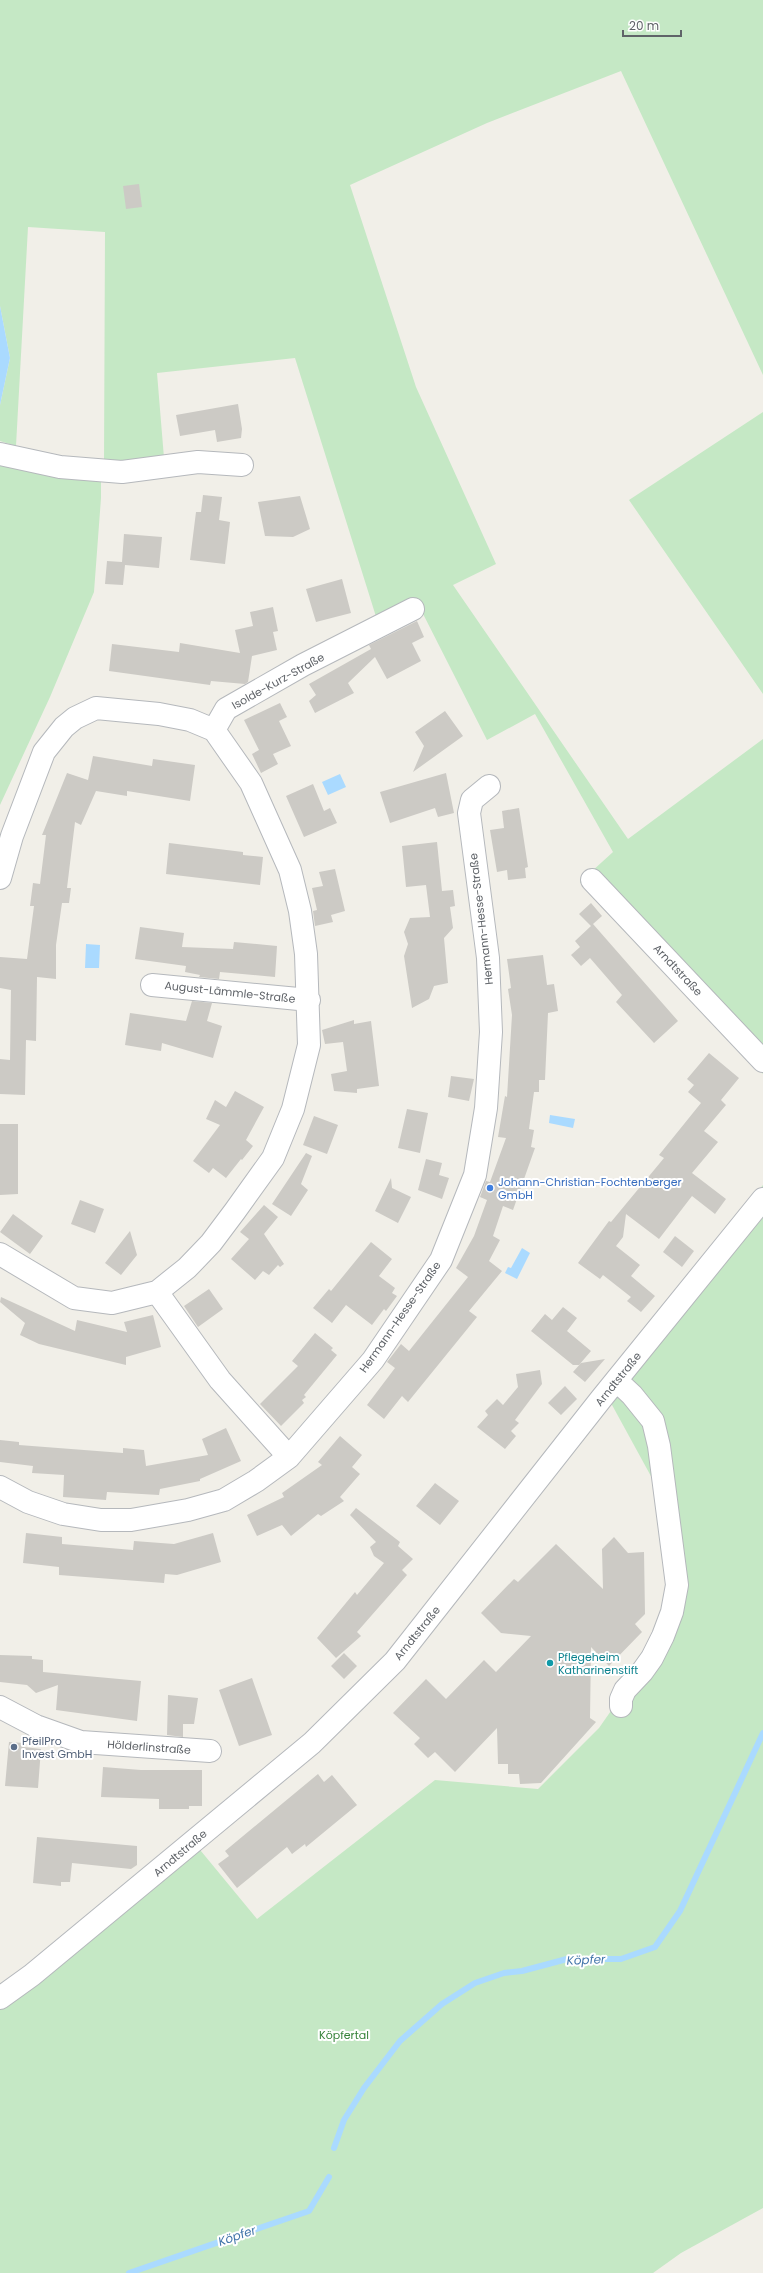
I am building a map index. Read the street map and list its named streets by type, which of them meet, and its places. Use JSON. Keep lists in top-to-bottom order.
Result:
{
  "streets": {
    "street": [
      "Isolde-Kurz-Straße",
      "Hermann-Hesse-Straße",
      "Arndtstraße",
      "August-Lämmle-Straße",
      "Hölderlinstraße"
    ]
  },
  "crossings": [
    ["Isolde-Kurz-Straße", "August-Lämmle-Straße"]
  ],
  "water": ["Köpfer"],
  "parks": ["Köpfertal"],
  "places": ["Johann-Christian-Fochtenberger GmbH", "Pflegeheim Katharinenstift", "PfeilPro Invest GmbH"],
  "scale_bar": "20 m"
}
